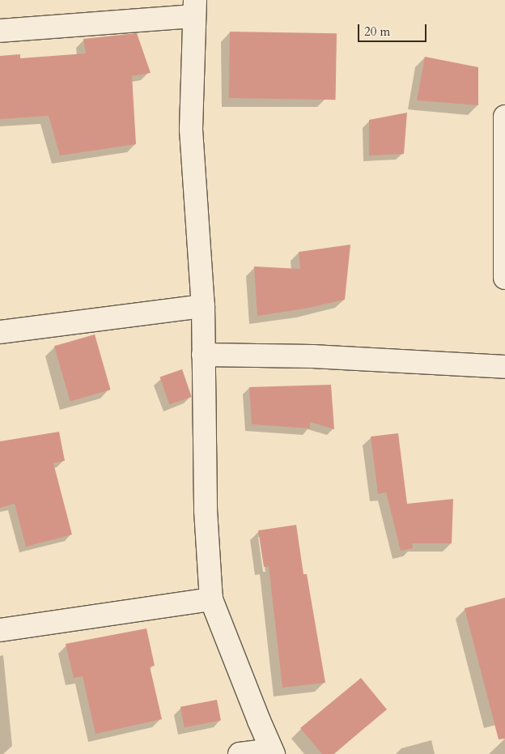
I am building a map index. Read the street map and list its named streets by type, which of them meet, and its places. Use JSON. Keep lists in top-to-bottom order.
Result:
{
  "scale_bar": "20 m"
}
